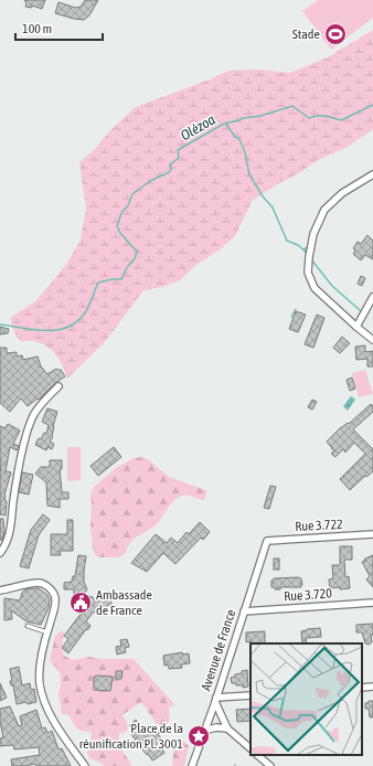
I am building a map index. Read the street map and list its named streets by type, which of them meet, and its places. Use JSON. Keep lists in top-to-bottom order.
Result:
{
  "streets": {
    "street": ["Rue 3.722", "Rue 3.720", "Avenue de France"]
  },
  "crossings": [
    ["Rue 3.722", "Avenue de France"],
    ["Rue 3.720", "Avenue de France"]
  ],
  "water": ["Olézoa"],
  "places": {
    "sports": ["Stade"],
    "public building": ["Ambassade de France"],
    "place": ["Place de la réunification Pl. 3001"]
  },
  "scale_bar": "100 m"
}
